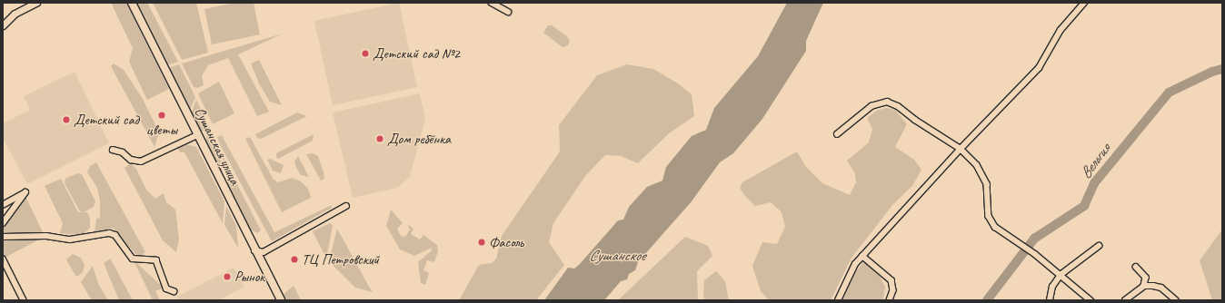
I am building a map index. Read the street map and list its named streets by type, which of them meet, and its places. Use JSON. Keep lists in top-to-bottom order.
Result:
{
  "streets": {
    "main road": ["Сушанская улица"]
  },
  "water": ["Вельгия", "Сушанское"],
  "places": [
    "Детский сад №2",
    "цветы",
    "Детский сад",
    "Дом ребёнка",
    "Фасоль",
    "ТЦ Петровский",
    "Рынок"
  ]
}
